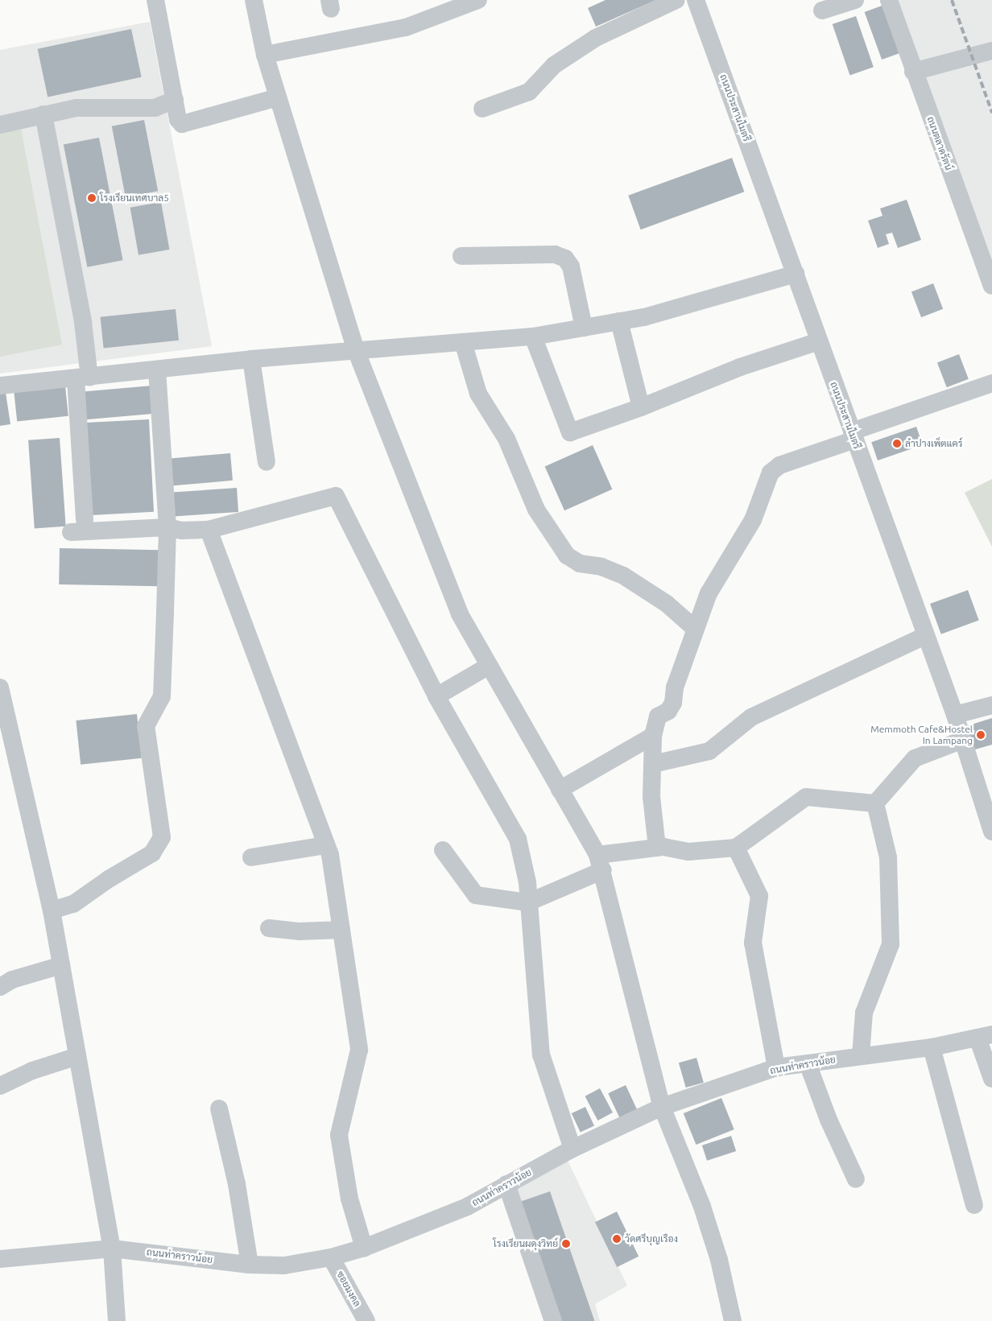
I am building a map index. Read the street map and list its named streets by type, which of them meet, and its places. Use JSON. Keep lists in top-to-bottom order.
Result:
{
  "streets": {
    "street": [
      "ถนนประสานไมตรี",
      "ถนนตลาดรัตน์",
      "ถนนท่าคราวน้อย",
      "ซอยมงคล"
    ]
  },
  "crossings": [
    ["ถนนท่าคราวน้อย", "ซอยมงคล"]
  ],
  "places": [
    "โรงเรียนเทศบาล5",
    "ลำปางเพ็ตแคร์",
    "Memmoth Cafe&Hostel In Lampang",
    "วัดศรีบุญเรือง",
    "โรงเรียนผดุงวิทย์"
  ]
}
